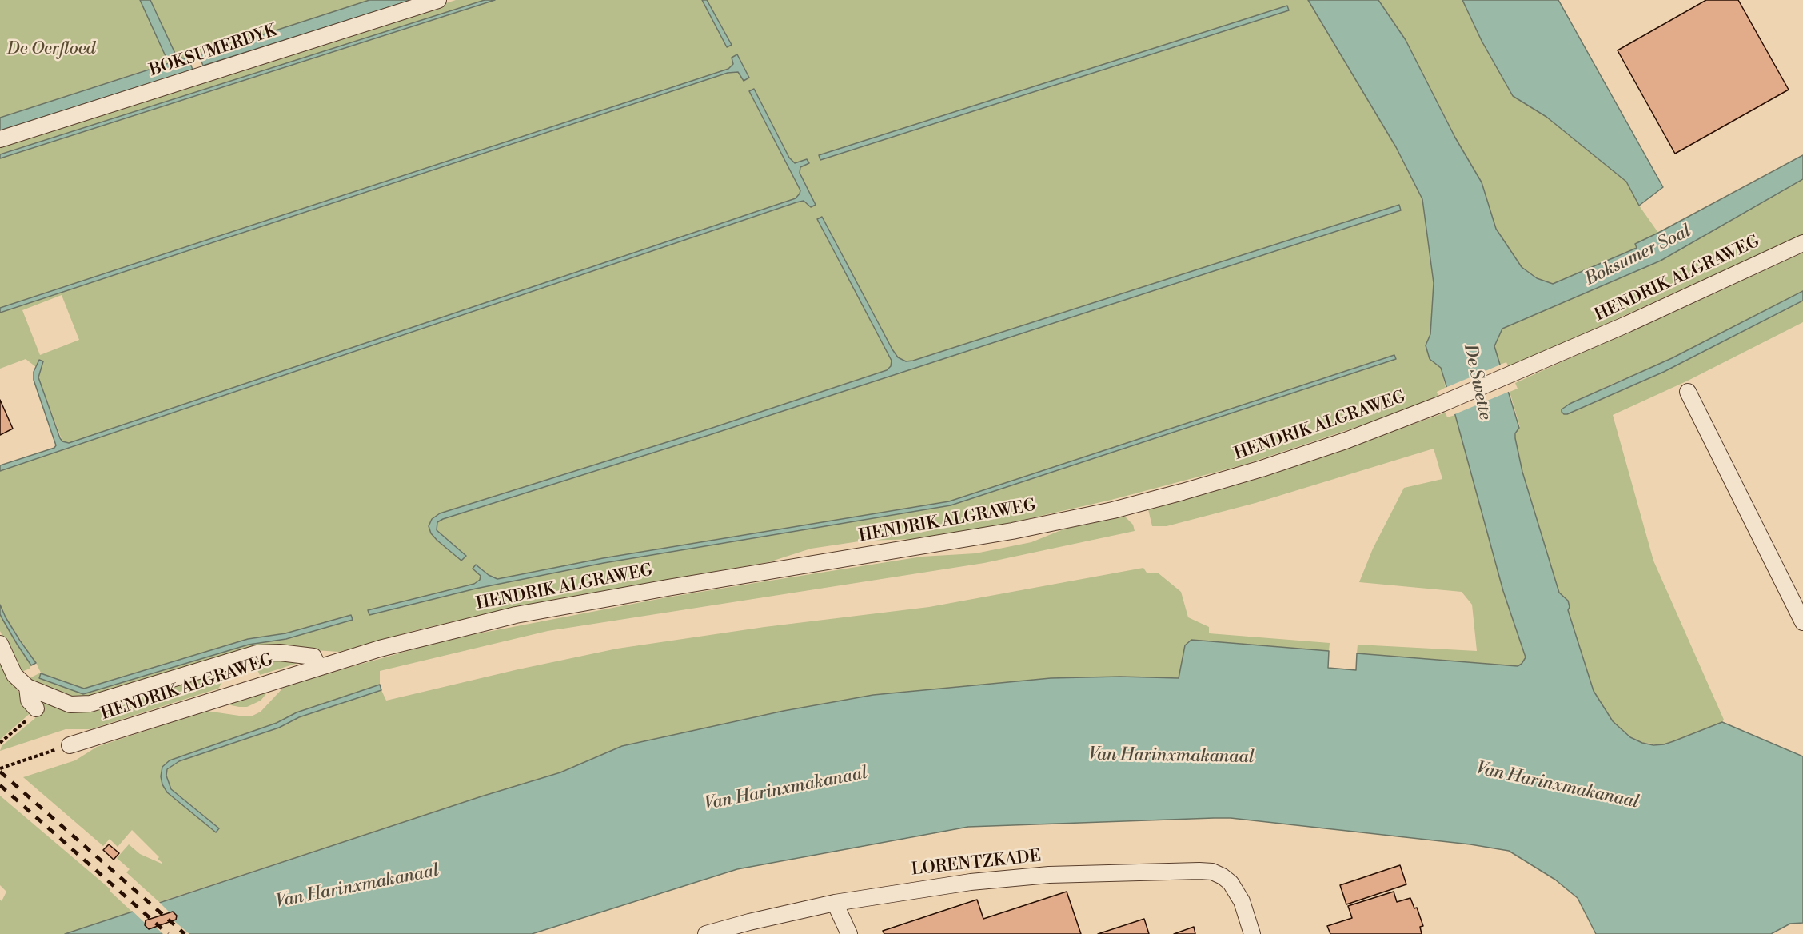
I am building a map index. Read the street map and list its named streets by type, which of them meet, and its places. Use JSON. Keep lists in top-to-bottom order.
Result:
{
  "streets": {
    "street": ["BOKSUMERDYK", "HENDRIK ALGRAWEG", "LORENTZKADE"]
  },
  "water": ["Boksumer Soal", "De Swette", "Van Harinxmakanaal"],
  "parks": ["De Oerfloed"]
}
